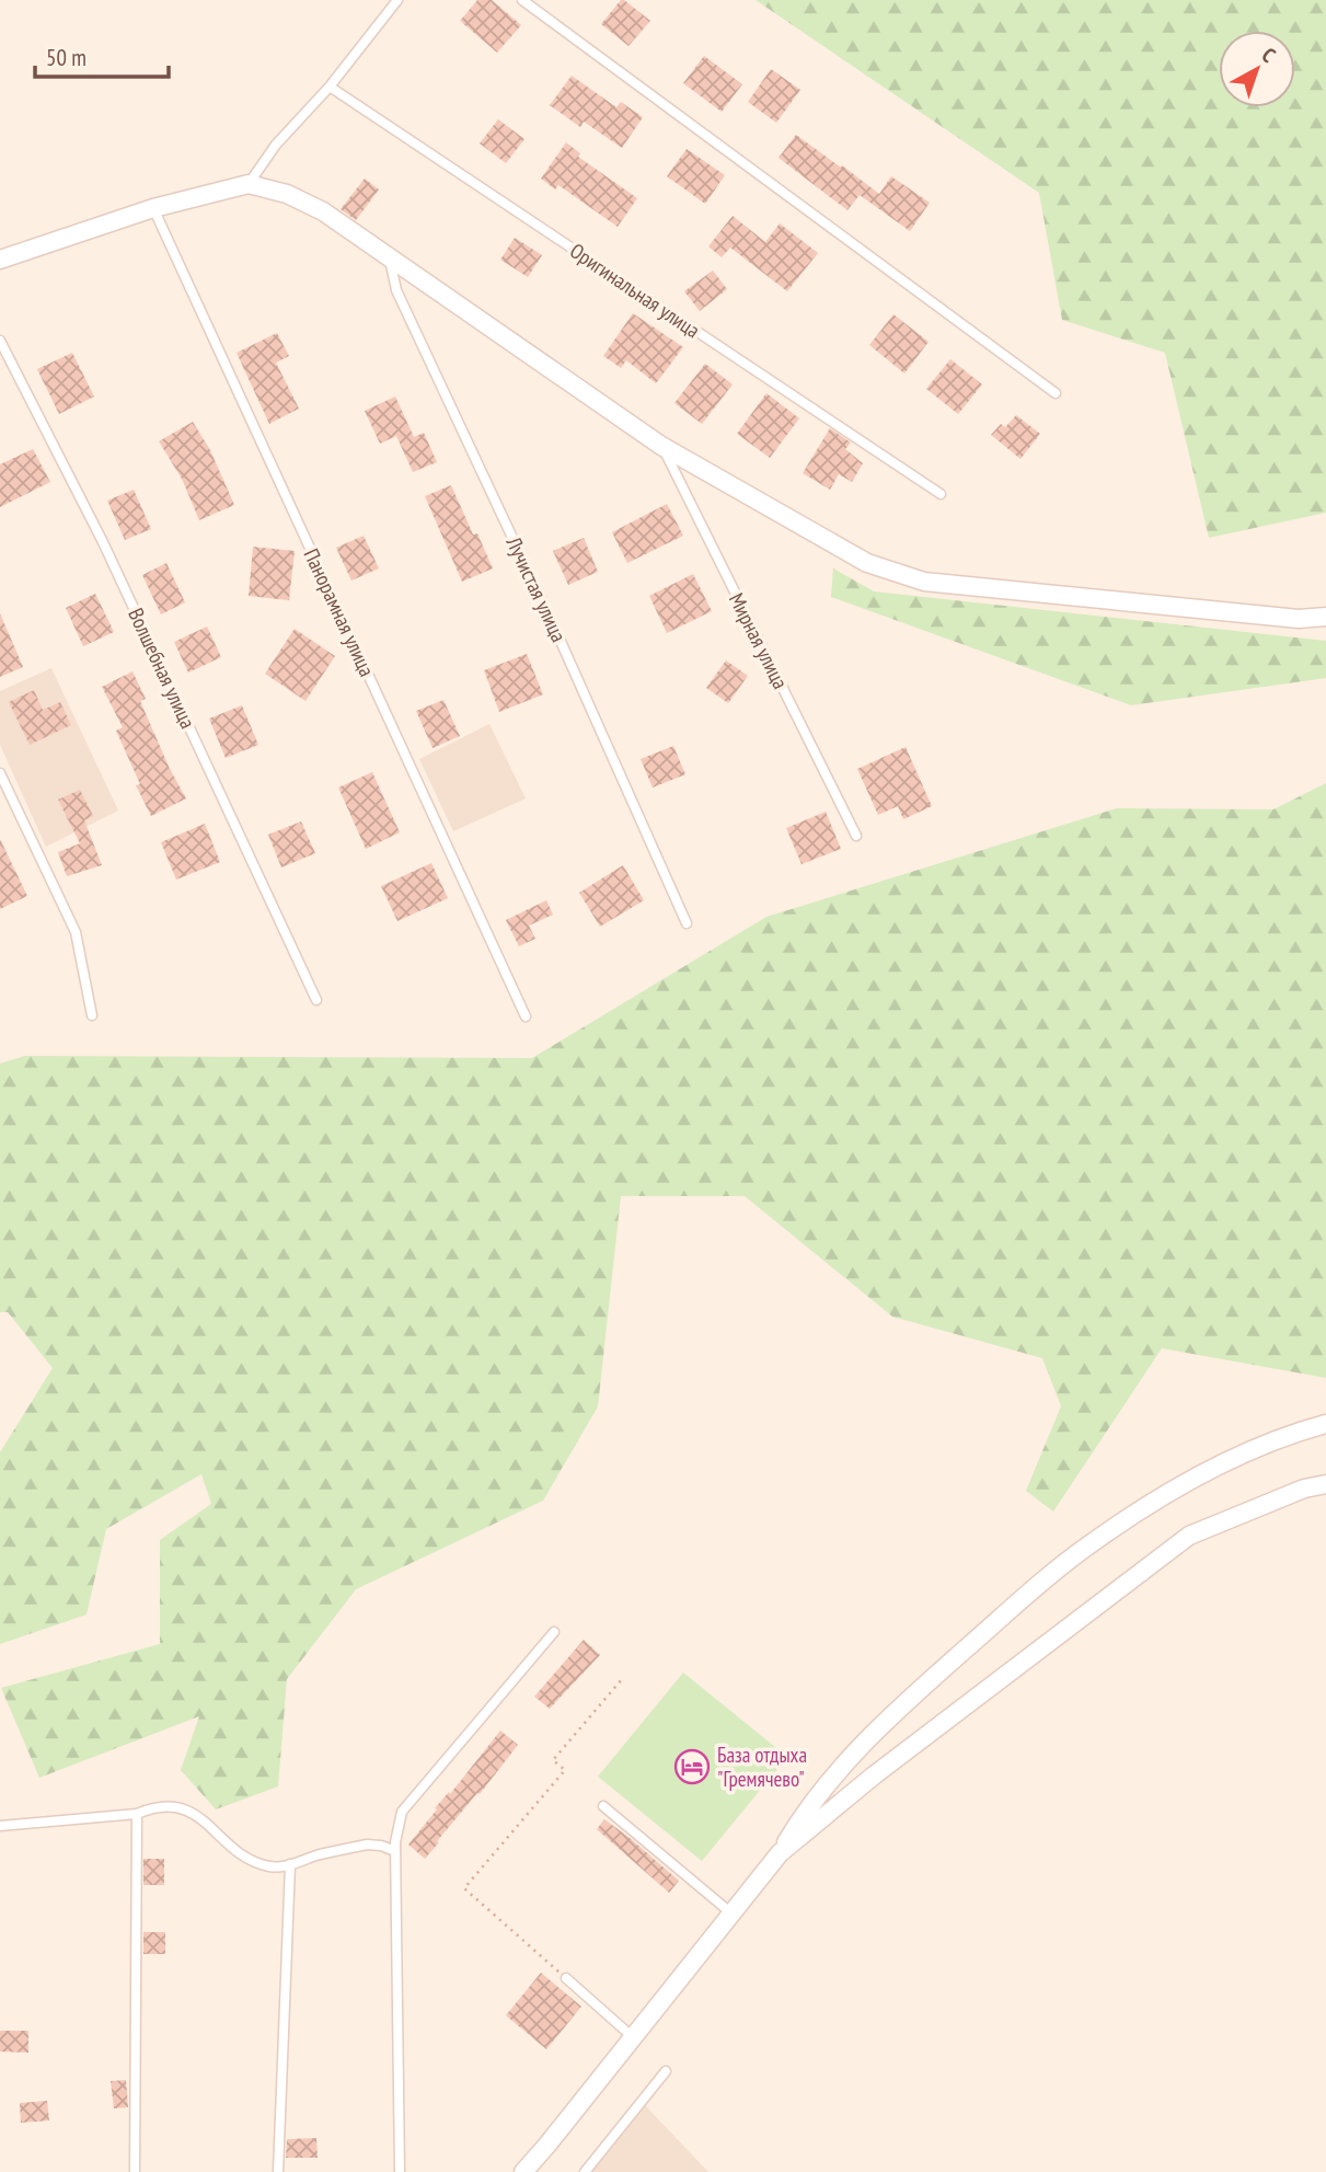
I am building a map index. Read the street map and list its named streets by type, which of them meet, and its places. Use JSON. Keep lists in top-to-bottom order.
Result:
{
  "streets": {
    "lane": [
      "Оригинальная улица",
      "Лучистая улица",
      "Панорамная улица",
      "Мирная улица",
      "Волшебная улица"
    ]
  },
  "places": {
    "hotel": ["База отдыха \"Гремячево\""]
  },
  "scale_bar": "50 m",
  "north": "top right"
}
